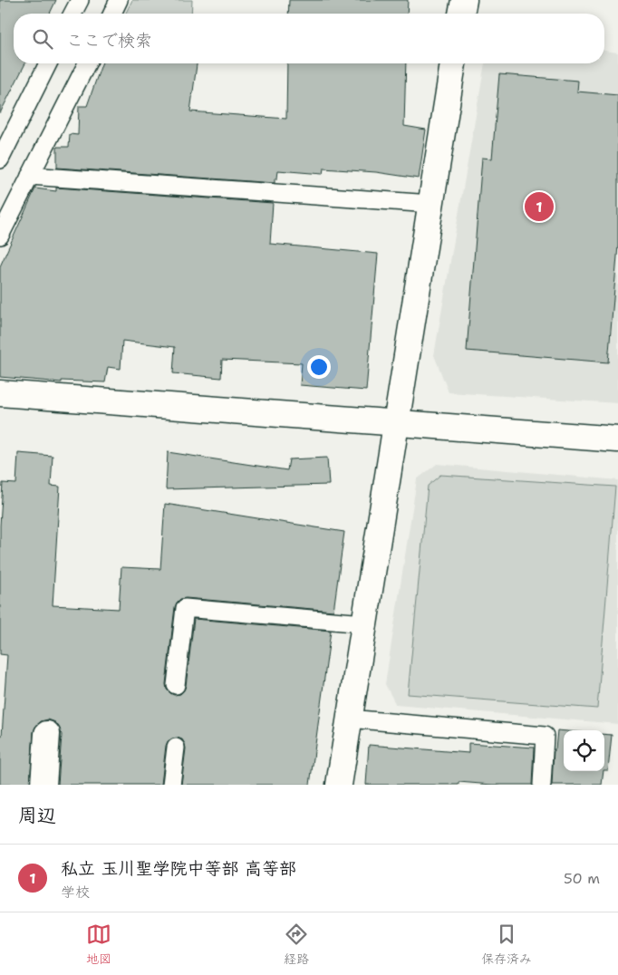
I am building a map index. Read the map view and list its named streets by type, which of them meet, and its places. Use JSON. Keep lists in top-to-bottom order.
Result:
{
  "page": {
    "search": "ここで検索",
    "pins": "1",
    "heading": "周辺",
    "list": [
      {
        "mark": "1",
        "name": "私立 玉川聖学院中等部 高等部",
        "note": "学校",
        "value": "50 m"
      }
    ],
    "nav": ["地図", "経路", "保存済み"]
  }
}
